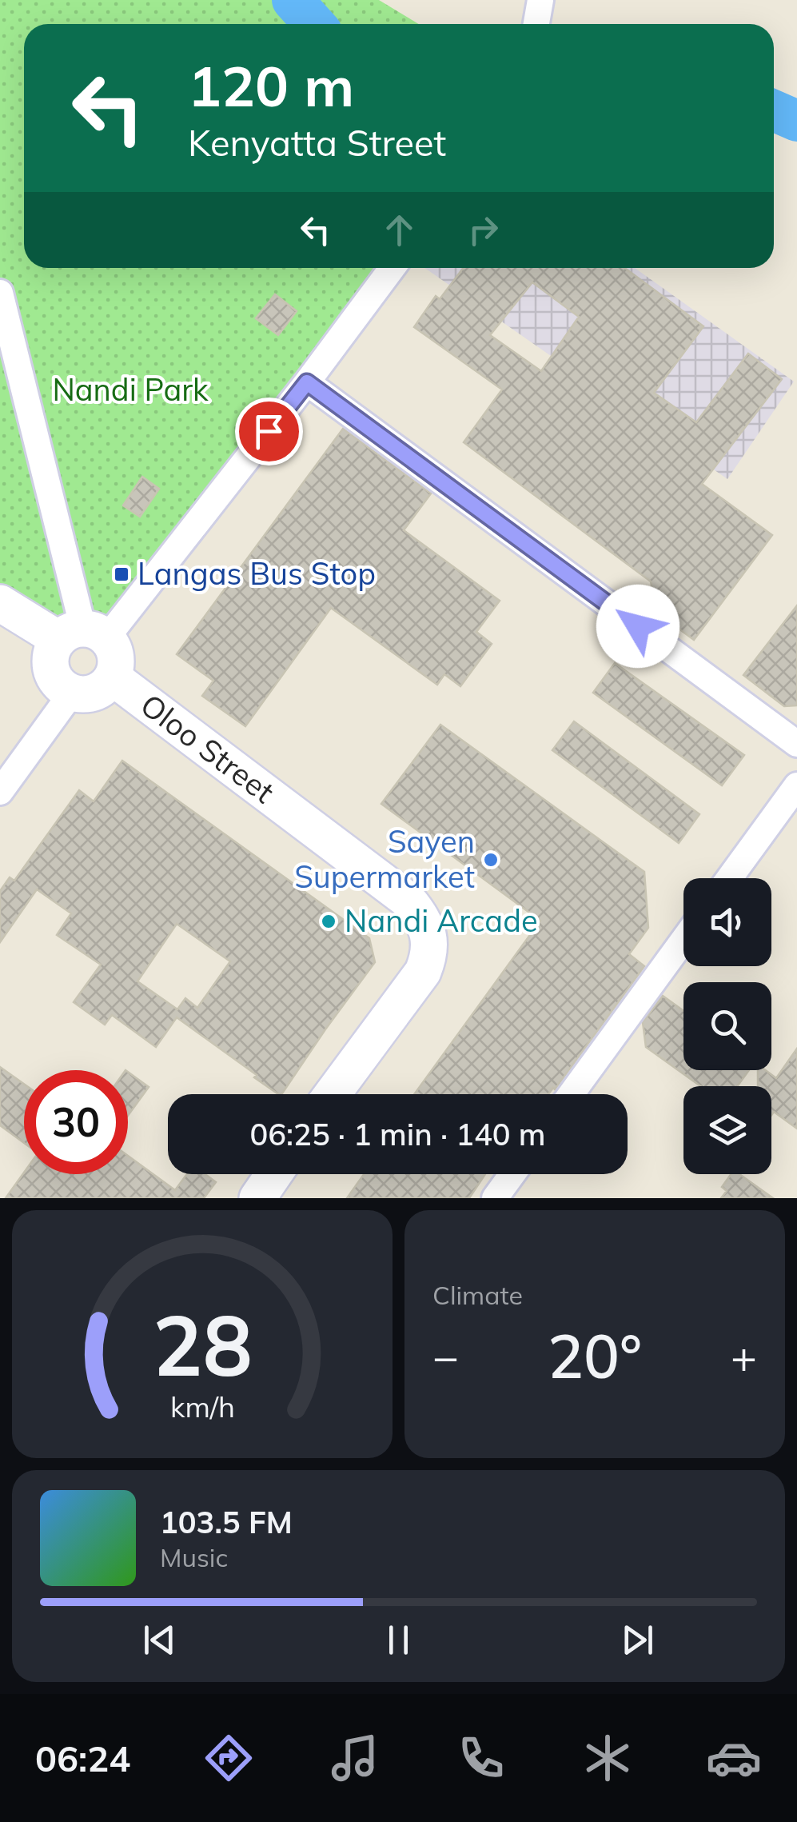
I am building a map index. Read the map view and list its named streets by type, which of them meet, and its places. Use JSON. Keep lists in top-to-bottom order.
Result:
{
  "streets": {
    "street": ["Oloo Street"]
  },
  "parks": ["Nandi Park"],
  "places": {
    "transit": ["Langas Bus Stop"],
    "other": ["Sayen Supermarket", "Nandi Arcade"]
  },
  "page": {
    "turn": ["120 m", "Kenyatta Street"],
    "limit": "30",
    "trip": "06:25 · 1 min · 140 m",
    "tile": "Climate",
    "heat": ["−", "20°", "+"],
    "song": ["103.5 FM", "Music"],
    "tabs": "06:24",
    "gauge": ["28", "km/h"]
  }
}
